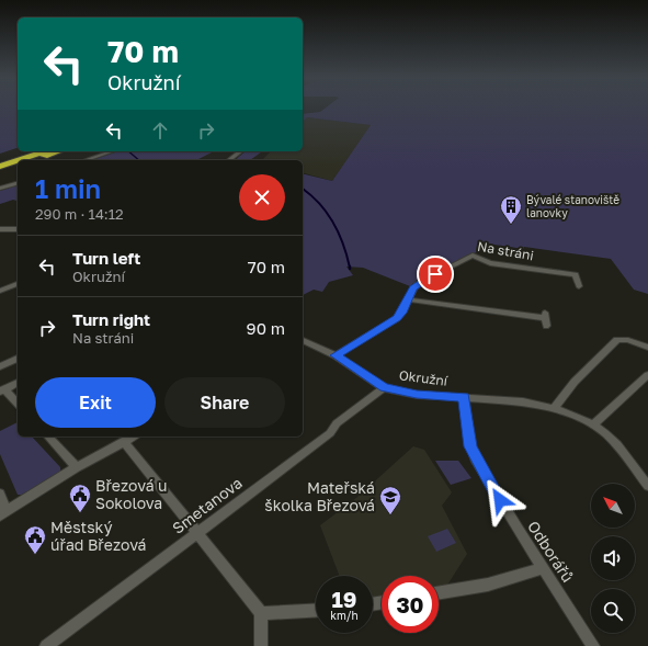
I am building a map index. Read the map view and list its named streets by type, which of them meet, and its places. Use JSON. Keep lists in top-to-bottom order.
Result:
{
  "streets": {
    "street": [
      "Na stráni",
      "Okružní",
      "Smetanova",
      "Odborářů"
    ]
  },
  "crossings": [
    ["Na stráni", "Okružní"],
    ["Okružní", "Smetanova"],
    ["Okružní", "Odborářů"]
  ],
  "places": {
    "building": ["Bývalé stanoviště lanovky"],
    "public building": ["Březová u Sokolova", "Městský úřad Březová"],
    "school or university": ["Mateřská školka Březová"]
  },
  "north": "top left",
  "page": {
    "turn": ["70 m", "Okružní"],
    "heading": ["1 min", "290 m · 14:12"],
    "list": [
      {
        "name": "Turn left",
        "note": "Okružní",
        "value": "70 m"
      },
      {
        "name": "Turn right",
        "note": "Na stráni",
        "value": "90 m"
      }
    ],
    "buttons": ["Exit", "Share"],
    "speed": "19 km/h",
    "limit": "30"
  }
}
